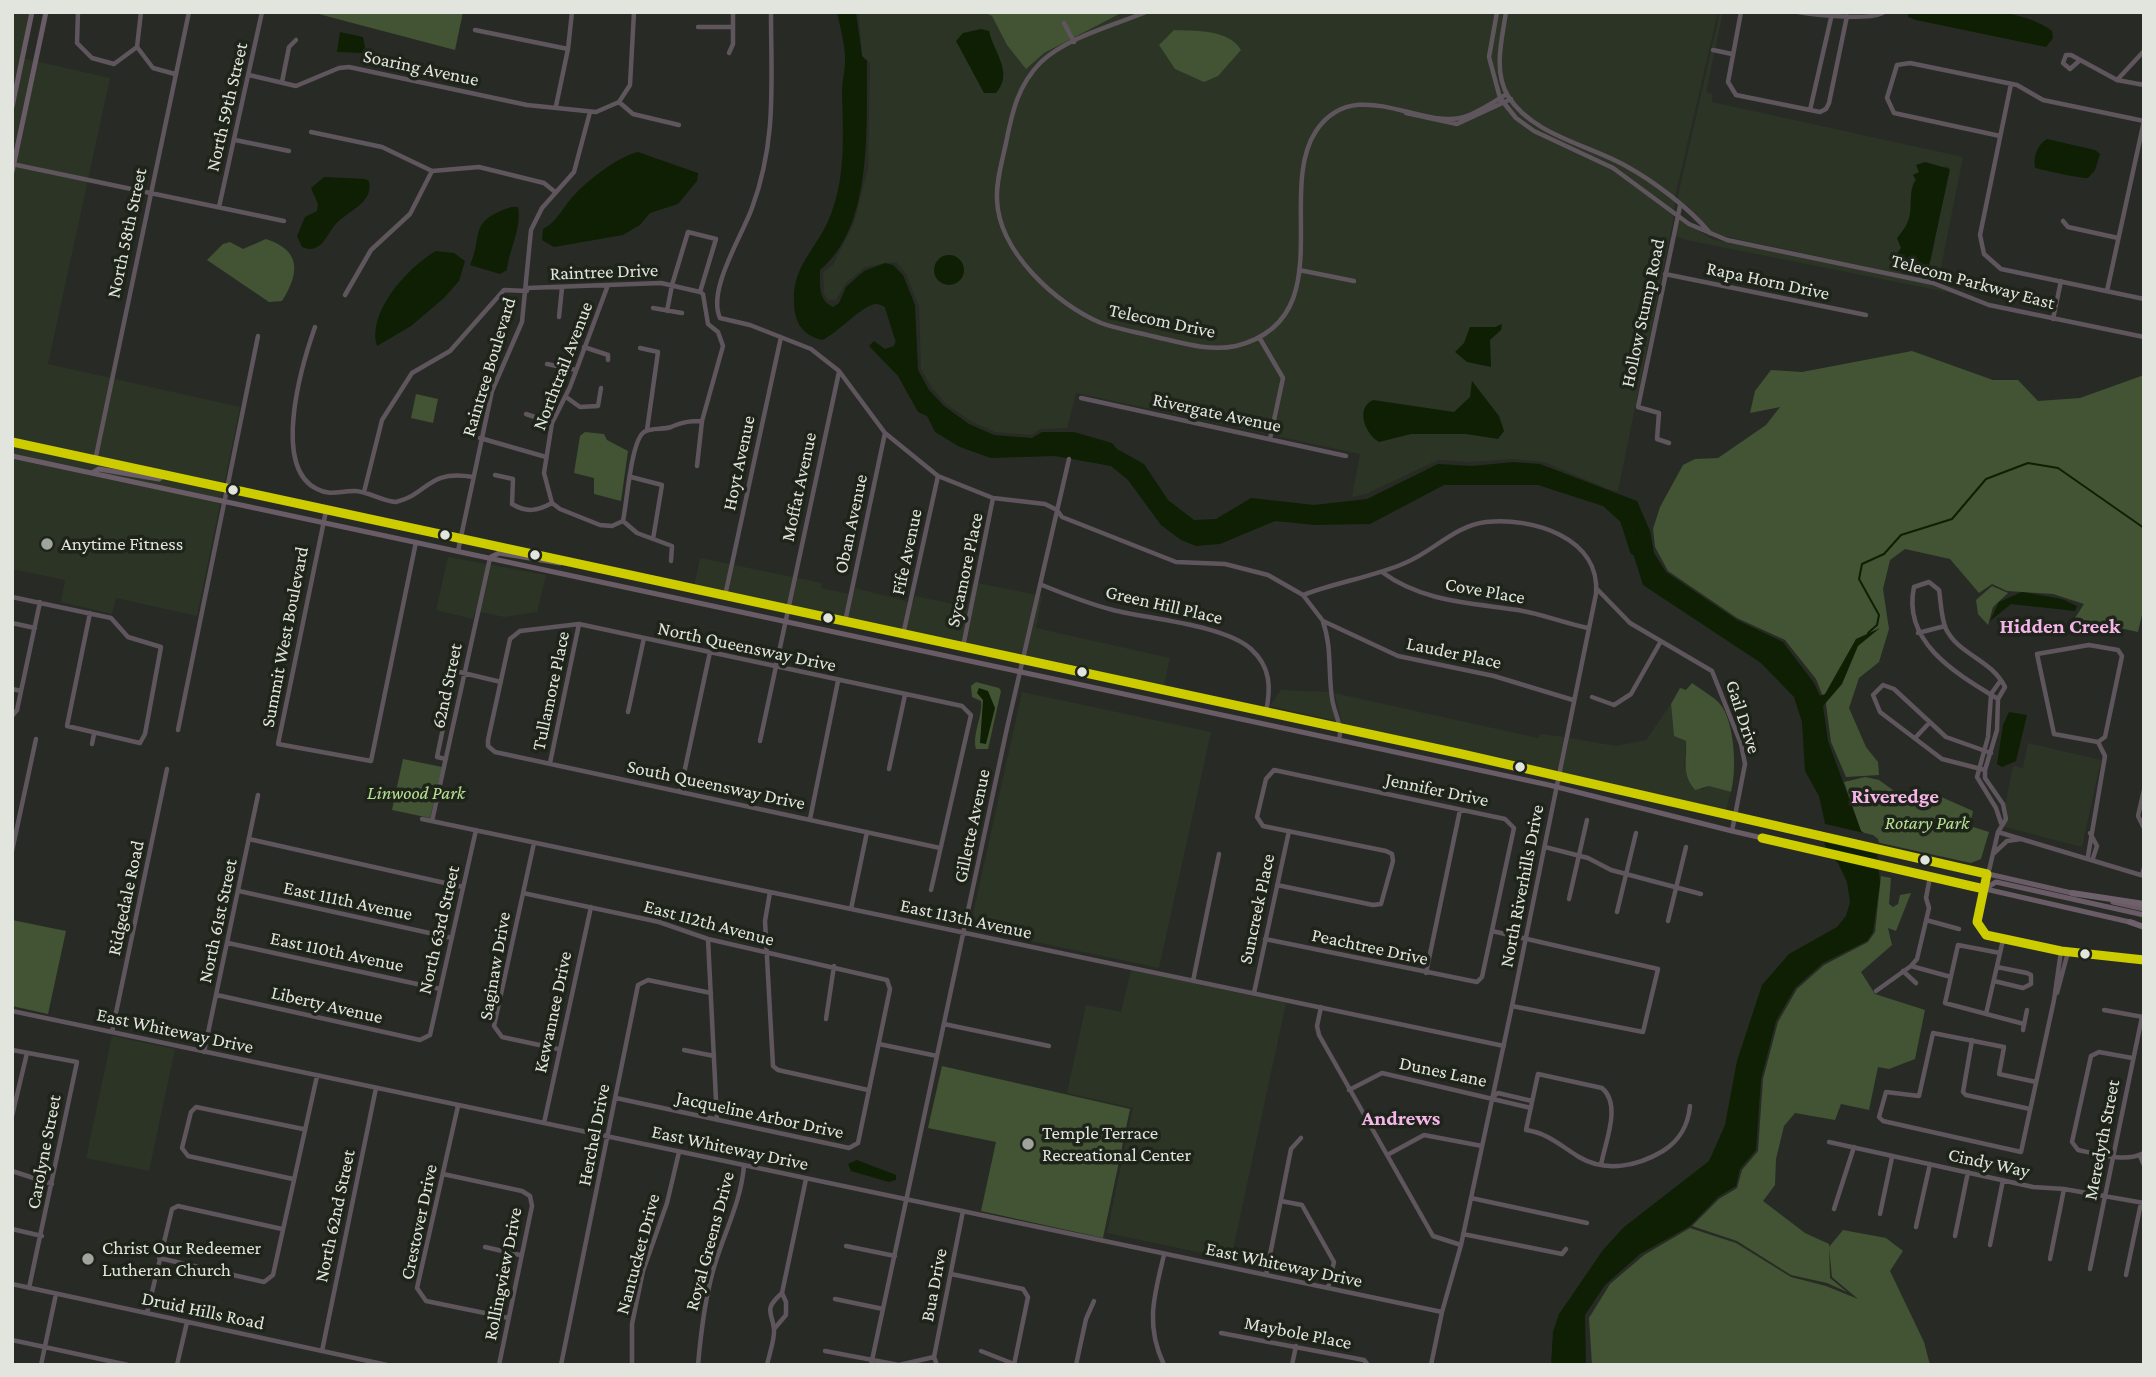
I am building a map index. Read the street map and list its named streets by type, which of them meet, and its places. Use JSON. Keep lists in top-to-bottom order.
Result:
{
  "streets": {
    "street": [
      "Soaring Avenue",
      "North 59th Street",
      "North 58th Street",
      "Raintree Drive",
      "Rapa Horn Drive",
      "Telecom Parkway East",
      "Hollow Stump Road",
      "Telecom Drive",
      "Northtrail Avenue",
      "Raintree Boulevard",
      "Rivergate Avenue",
      "Hoyt Avenue",
      "Moffat Avenue",
      "Oban Avenue",
      "Fife Avenue",
      "Sycamore Place",
      "Cove Place",
      "Green Hill Place",
      "Summit West Boulevard",
      "North Queensway Drive",
      "Lauder Place",
      "62nd Street",
      "Tullamore Place",
      "Gail Drive",
      "South Queensway Drive",
      "Jennifer Drive",
      "Gillette Avenue",
      "North Riverhills Drive",
      "Ridgedale Road",
      "East 111th Avenue",
      "Suncreek Place",
      "East 113th Avenue",
      "North 61st Street",
      "East 112th Avenue",
      "North 63rd Street",
      "Peachtree Drive",
      "East 110th Avenue",
      "Saginaw Drive",
      "Liberty Avenue",
      "Kewannee Drive",
      "East Whiteway Drive",
      "Dunes Lane",
      "Jacqueline Arbor Drive",
      "Herchel Drive",
      "Meredyth Street",
      "Carolyne Street",
      "Cindy Way",
      "North 62nd Street",
      "Crestover Drive",
      "Royal Greens Drive",
      "Nantucket Drive",
      "Rollingview Drive",
      "Bua Drive",
      "Druid Hills Road",
      "Maybole Place"
    ]
  },
  "crossings": [
    ["Soaring Avenue", "North 59th Street"],
    ["Soaring Avenue", "Raintree Boulevard"],
    ["Raintree Drive", "Northtrail Avenue"],
    ["Raintree Drive", "Raintree Boulevard"],
    ["Rapa Horn Drive", "Hollow Stump Road"],
    ["Telecom Parkway East", "Hollow Stump Road"],
    ["Telecom Parkway East", "Telecom Drive"],
    ["Moffat Avenue", "North Queensway Drive"],
    ["Cove Place", "North Riverhills Drive"],
    ["Green Hill Place", "Gillette Avenue"],
    ["North Queensway Drive", "Tullamore Place"],
    ["North Queensway Drive", "South Queensway Drive"],
    ["Lauder Place", "North Riverhills Drive"],
    ["62nd Street", "East 113th Avenue"],
    ["Tullamore Place", "South Queensway Drive"],
    ["Gail Drive", "North Riverhills Drive"],
    ["Jennifer Drive", "Suncreek Place"],
    ["Jennifer Drive", "Peachtree Drive"],
    ["Gillette Avenue", "East 113th Avenue"],
    ["Gillette Avenue", "East Whiteway Drive"],
    ["North Riverhills Drive", "East 113th Avenue"],
    ["North Riverhills Drive", "East Whiteway Drive"],
    ["North Riverhills Drive", "Dunes Lane"],
    ["Ridgedale Road", "East Whiteway Drive"],
    ["East 111th Avenue", "North 61st Street"],
    ["East 111th Avenue", "North 63rd Street"],
    ["Suncreek Place", "East 113th Avenue"],
    ["Suncreek Place", "Peachtree Drive"],
    ["East 113th Avenue", "North 63rd Street"],
    ["East 113th Avenue", "Saginaw Drive"],
    ["North 61st Street", "East 110th Avenue"],
    ["North 61st Street", "Liberty Avenue"],
    ["North 61st Street", "East Whiteway Drive"],
    ["East 112th Avenue", "Saginaw Drive"],
    ["East 112th Avenue", "Kewannee Drive"],
    ["East 112th Avenue", "Jacqueline Arbor Drive"],
    ["North 63rd Street", "East 110th Avenue"],
    ["North 63rd Street", "Liberty Avenue"],
    ["Saginaw Drive", "Kewannee Drive"],
    ["Kewannee Drive", "East Whiteway Drive"],
    ["East Whiteway Drive", "Herchel Drive"],
    ["East Whiteway Drive", "North 62nd Street"],
    ["East Whiteway Drive", "Crestover Drive"],
    ["East Whiteway Drive", "Royal Greens Drive"],
    ["East Whiteway Drive", "Nantucket Drive"],
    ["East Whiteway Drive", "Bua Drive"],
    ["Jacqueline Arbor Drive", "Herchel Drive"],
    ["Meredyth Street", "Cindy Way"],
    ["Carolyne Street", "Druid Hills Road"],
    ["North 62nd Street", "Druid Hills Road"],
    ["Crestover Drive", "Rollingview Drive"]
  ],
  "districts": ["Hidden Creek", "Riveredge", "Andrews"],
  "parks": ["Linwood Park", "Rotary Park"],
  "places": ["Anytime Fitness", "Temple Terrace Recreational Center", "Christ Our Redeemer Lutheran Church"]
}
